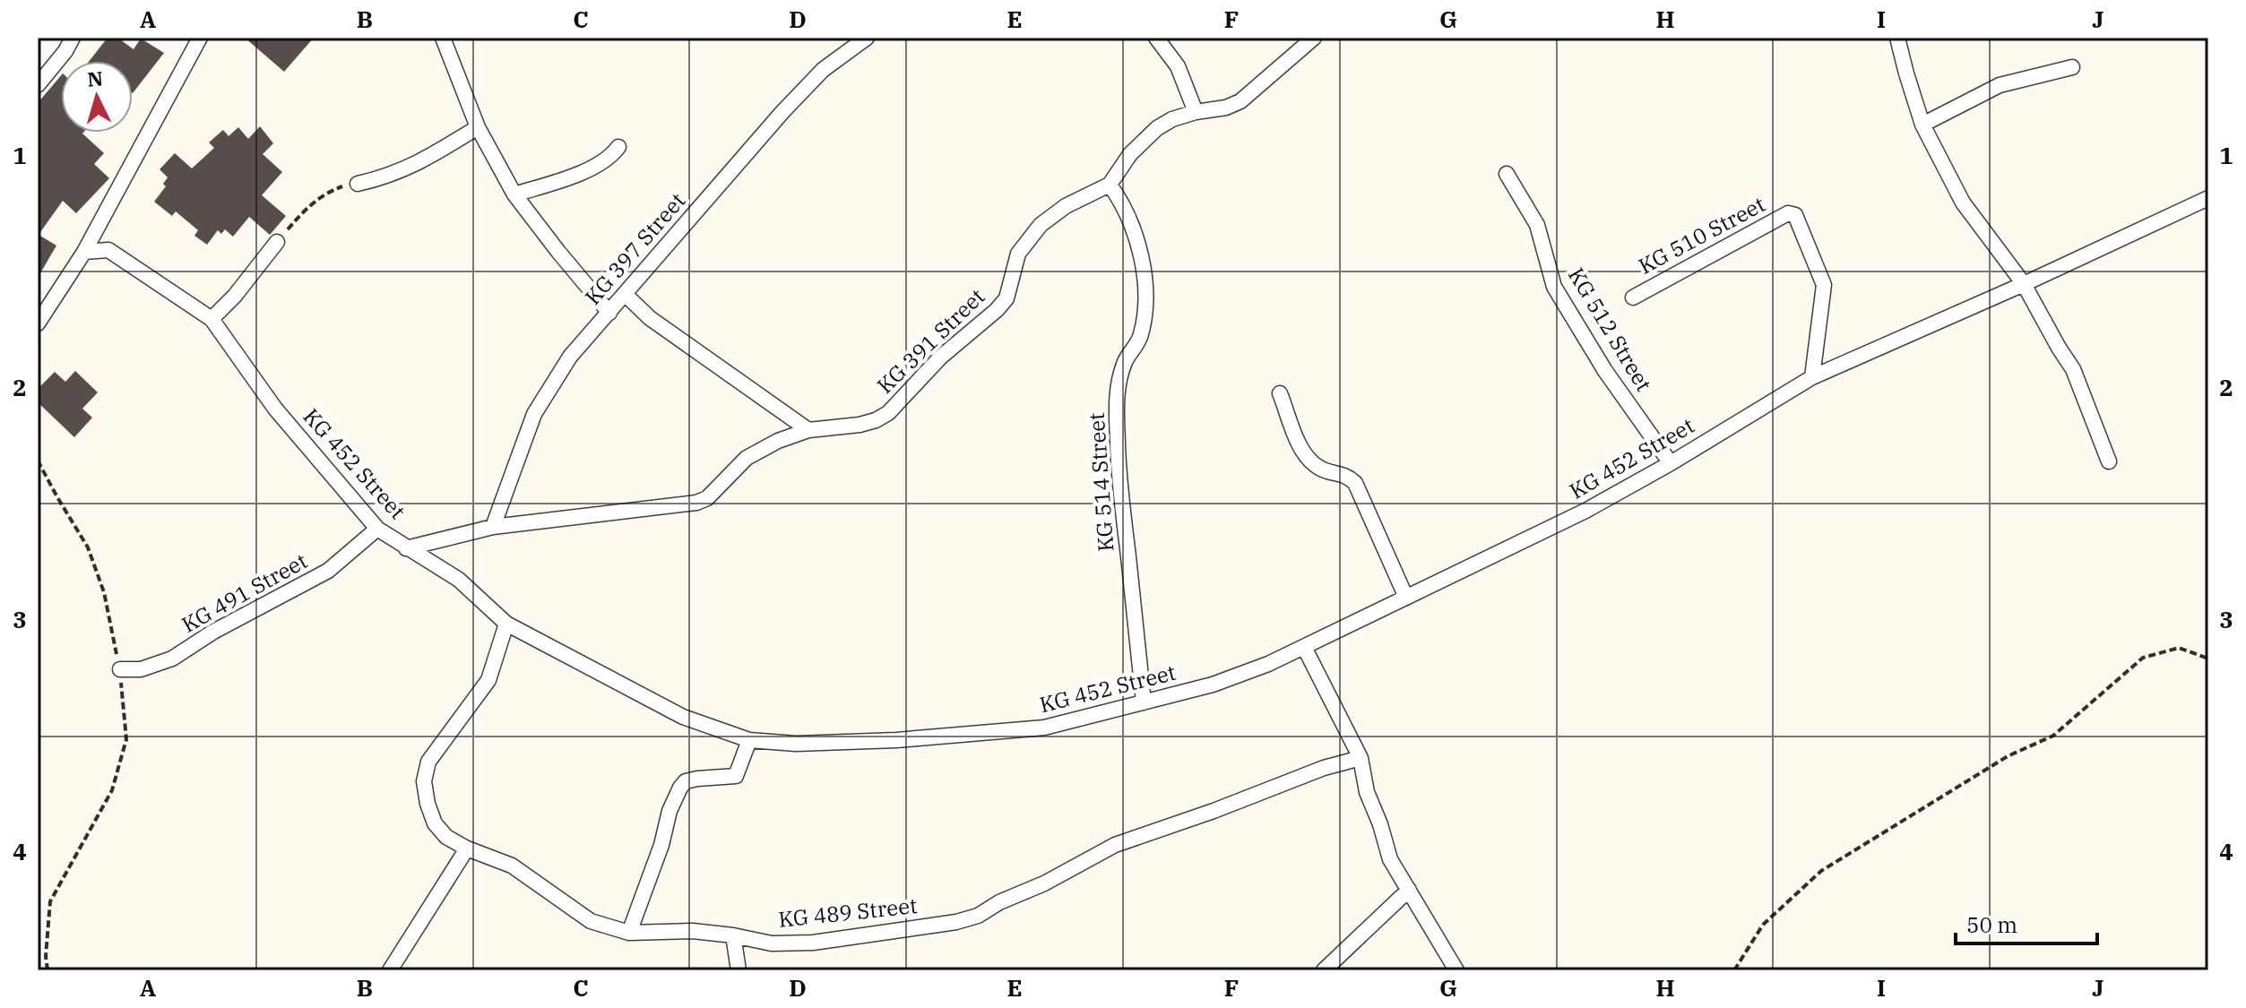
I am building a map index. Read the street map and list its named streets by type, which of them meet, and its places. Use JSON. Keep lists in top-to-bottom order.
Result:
{
  "streets": {
    "street": [
      "KG 510 Street",
      "KG 397 Street",
      "KG 512 Street",
      "KG 391 Street",
      "KG 452 Street",
      "KG 514 Street",
      "KG 491 Street",
      "KG 489 Street"
    ]
  },
  "crossings": [
    ["KG 510 Street", "KG 452 Street"],
    ["KG 397 Street", "KG 391 Street"],
    ["KG 512 Street", "KG 452 Street"],
    ["KG 391 Street", "KG 452 Street"],
    ["KG 391 Street", "KG 514 Street"],
    ["KG 452 Street", "KG 514 Street"],
    ["KG 452 Street", "KG 491 Street"],
    ["KG 452 Street", "KG 489 Street"]
  ],
  "scale_bar": "50 m",
  "north": "top",
  "grid": {
    "columns": [
      "A",
      "B",
      "C",
      "D",
      "E",
      "F",
      "G",
      "H",
      "I",
      "J"
    ],
    "rows": [
      "1",
      "2",
      "3",
      "4"
    ]
  }
}
